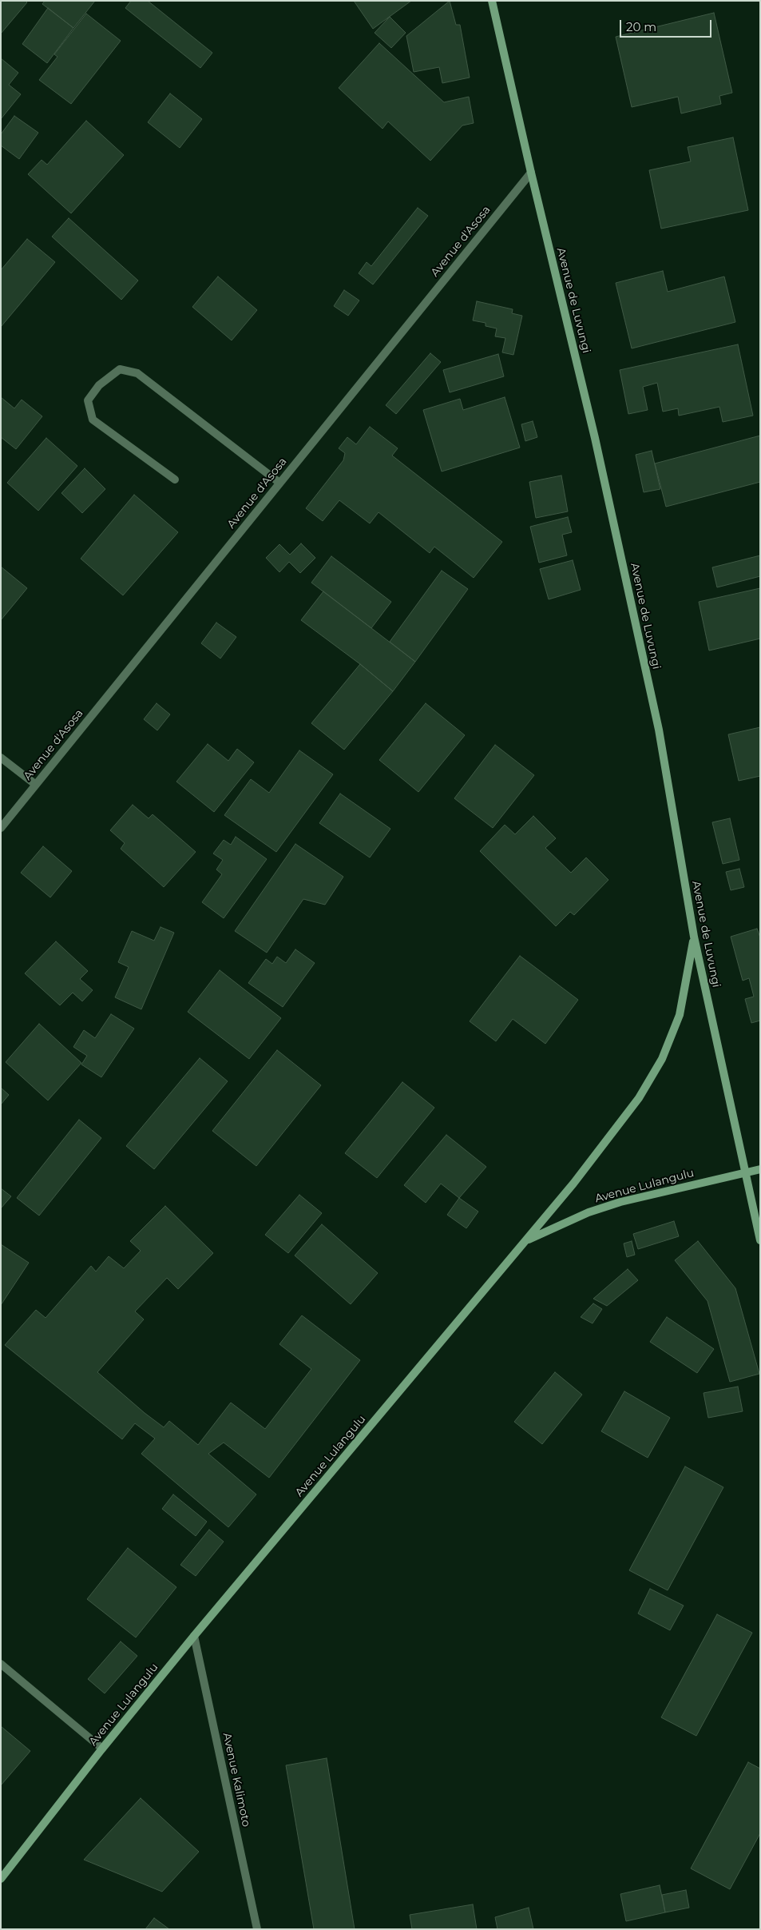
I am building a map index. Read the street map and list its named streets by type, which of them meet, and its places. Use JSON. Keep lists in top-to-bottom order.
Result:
{
  "streets": {
    "street": [
      "Avenue d'Asosa",
      "Avenue de Luvungi",
      "Avenue Lulangulu",
      "Avenue Kalimoto"
    ]
  },
  "crossings": [
    ["Avenue d'Asosa", "Avenue de Luvungi"],
    ["Avenue de Luvungi", "Avenue Lulangulu"],
    ["Avenue Lulangulu", "Avenue Kalimoto"]
  ],
  "scale_bar": "20 m"
}
